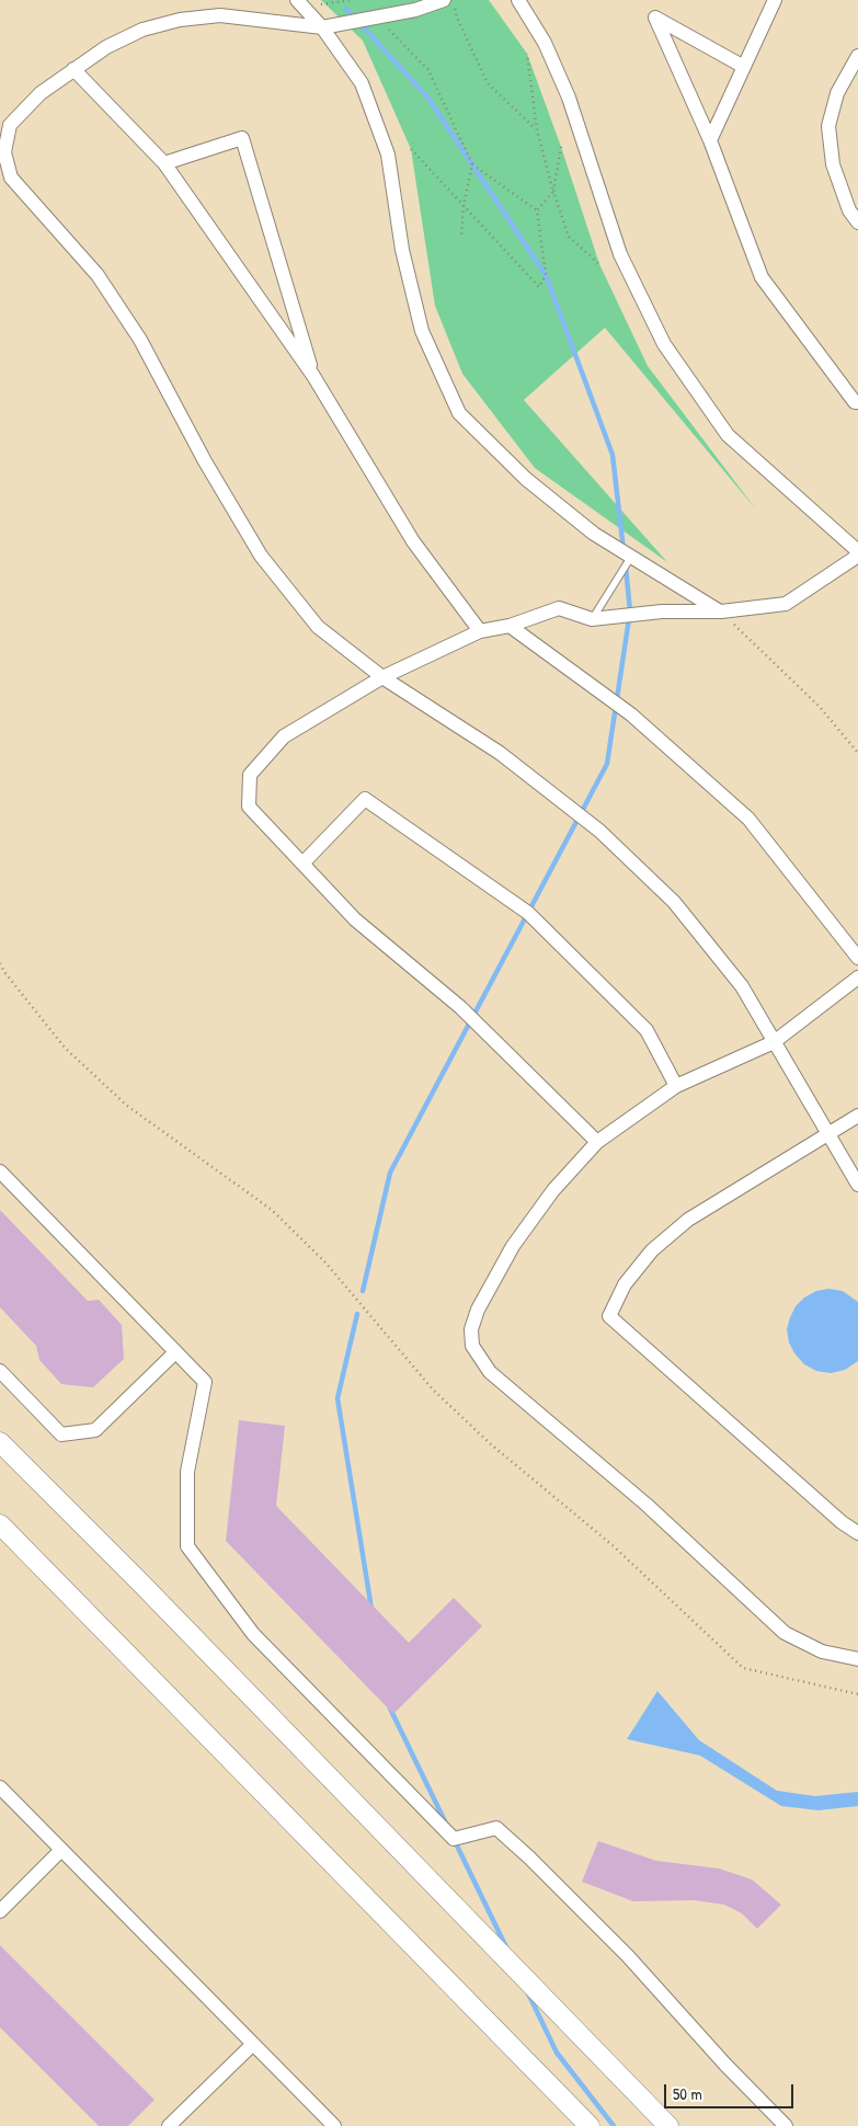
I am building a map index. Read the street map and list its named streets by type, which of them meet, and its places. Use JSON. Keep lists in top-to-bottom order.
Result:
{
  "scale_bar": "50 m"
}
